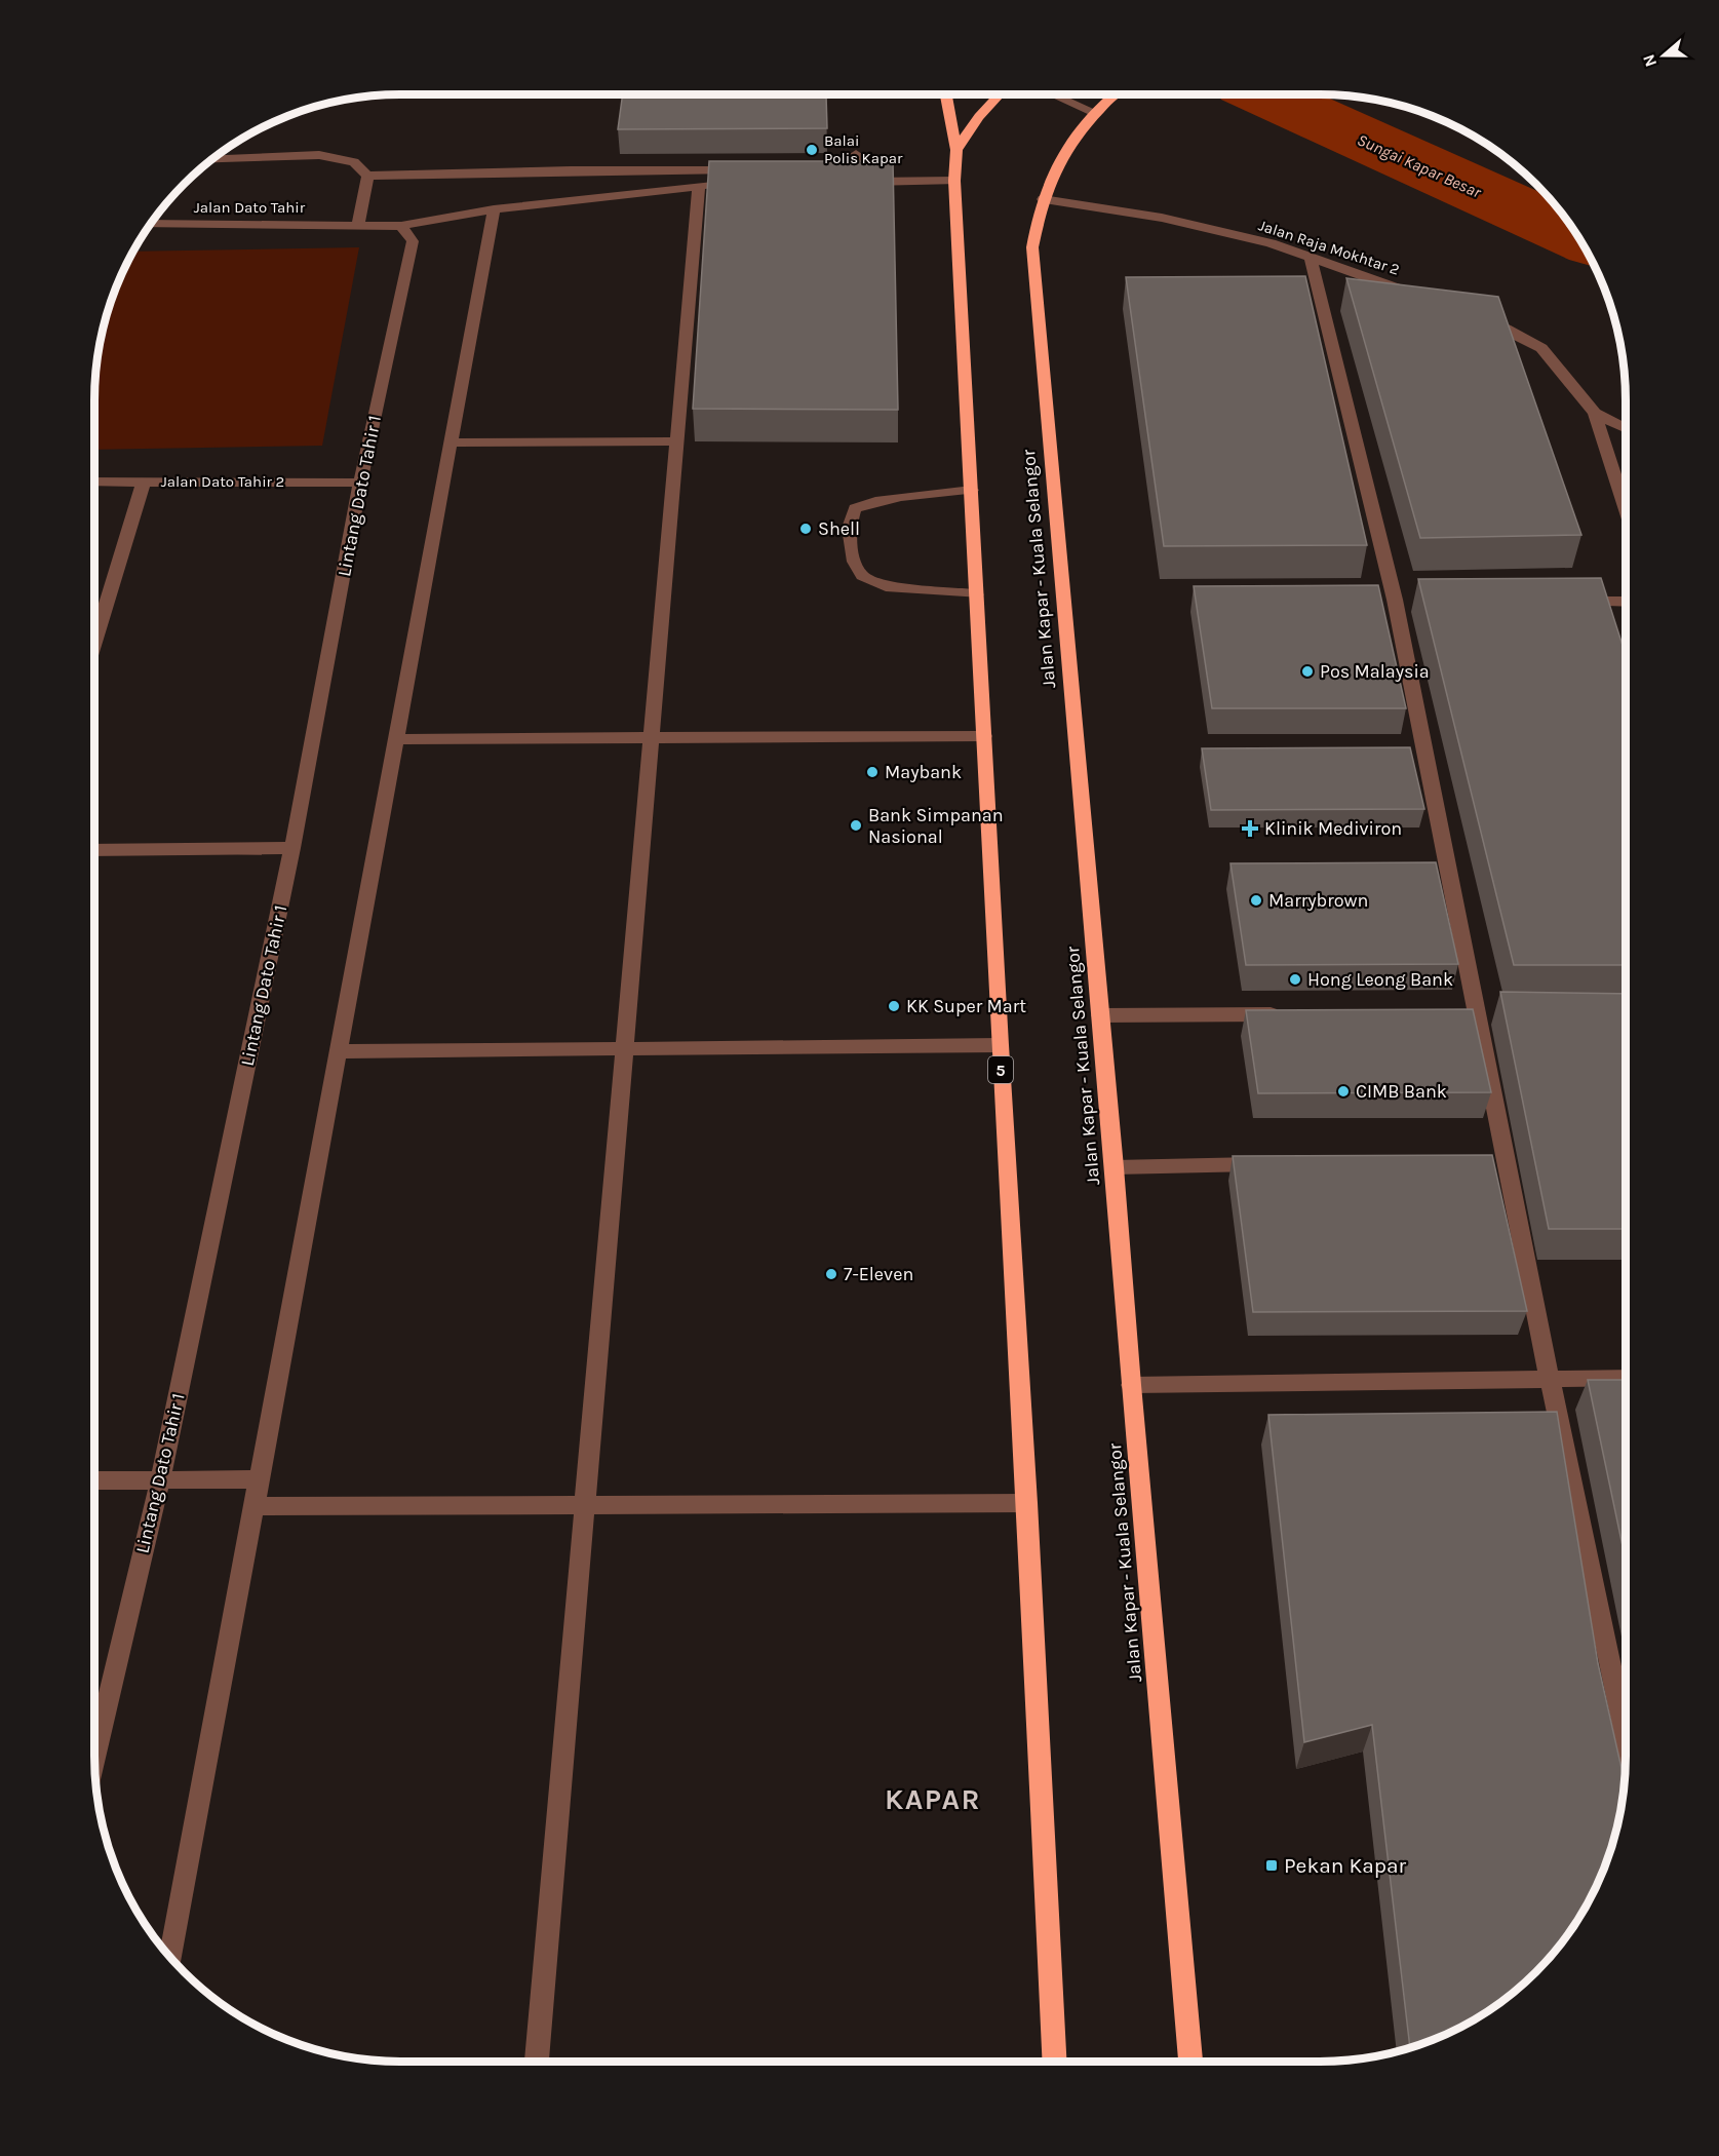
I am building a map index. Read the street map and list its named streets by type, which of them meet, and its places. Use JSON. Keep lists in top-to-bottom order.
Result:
{
  "streets": {
    "highway": ["Jalan Kapar - Kuala Selangor", "5"],
    "street": [
      "Jalan Dato Tahir",
      "Jalan Raja Mokhtar 2",
      "Jalan Dato Tahir 2",
      "Lintang Dato Tahir 1"
    ]
  },
  "crossings": [
    ["Jalan Raja Mokhtar 2", "Jalan Kapar - Kuala Selangor"],
    ["Jalan Dato Tahir 2", "Lintang Dato Tahir 1"]
  ],
  "districts": ["KAPAR"],
  "water": ["Sungai Kapar Besar"],
  "places": {
    "other": [
      "Balai Polis Kapar",
      "Shell",
      "Pos Malaysia",
      "Maybank",
      "Bank Simpanan Nasional",
      "Marrybrown",
      "Hong Leong Bank",
      "KK Super Mart",
      "CIMB Bank",
      "7-Eleven"
    ],
    "health": ["Klinik Mediviron"],
    "transit": ["Pekan Kapar"]
  },
  "north": "left"
}
